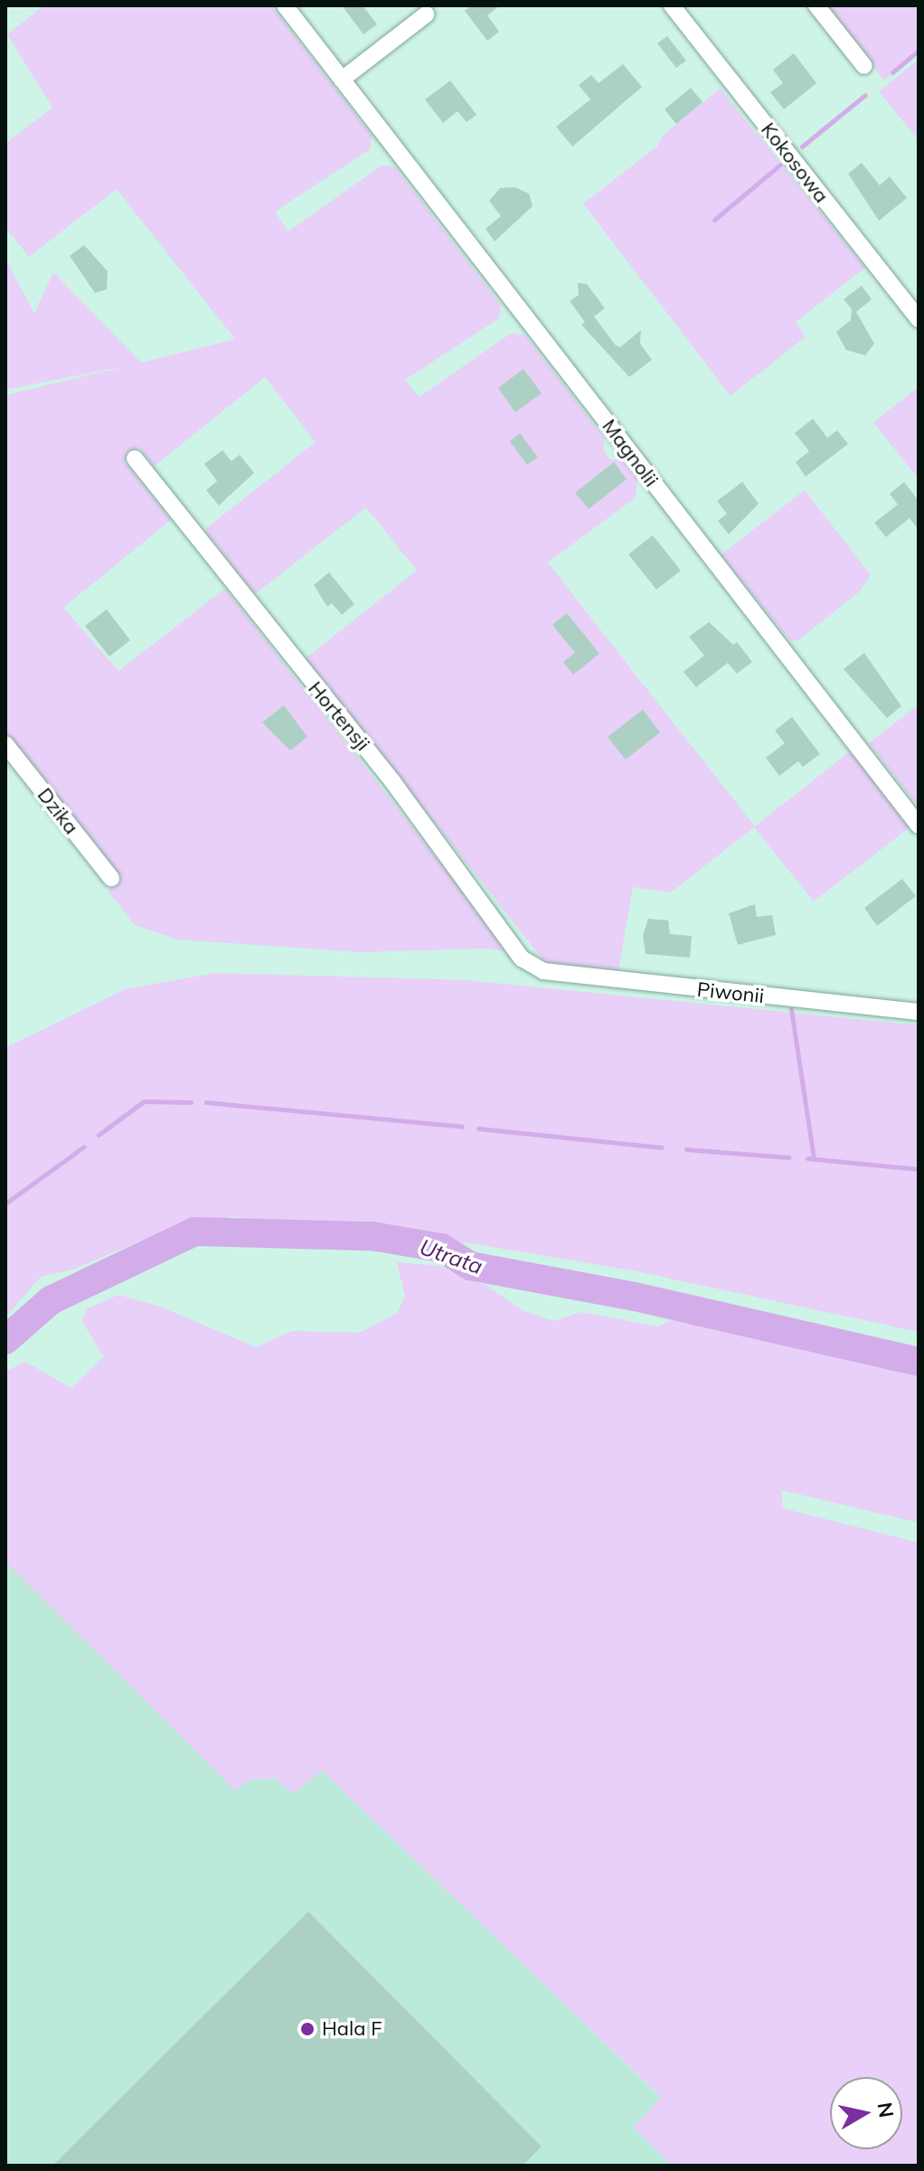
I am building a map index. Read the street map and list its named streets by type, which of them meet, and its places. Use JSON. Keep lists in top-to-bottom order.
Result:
{
  "streets": {
    "street": [
      "Kokosowa",
      "Magnolii",
      "Hortensji",
      "Dzika",
      "Piwonii"
    ]
  },
  "crossings": [
    ["Hortensji", "Piwonii"]
  ],
  "water": ["Utrata"],
  "places": ["Hala F"],
  "north": "right"
}
